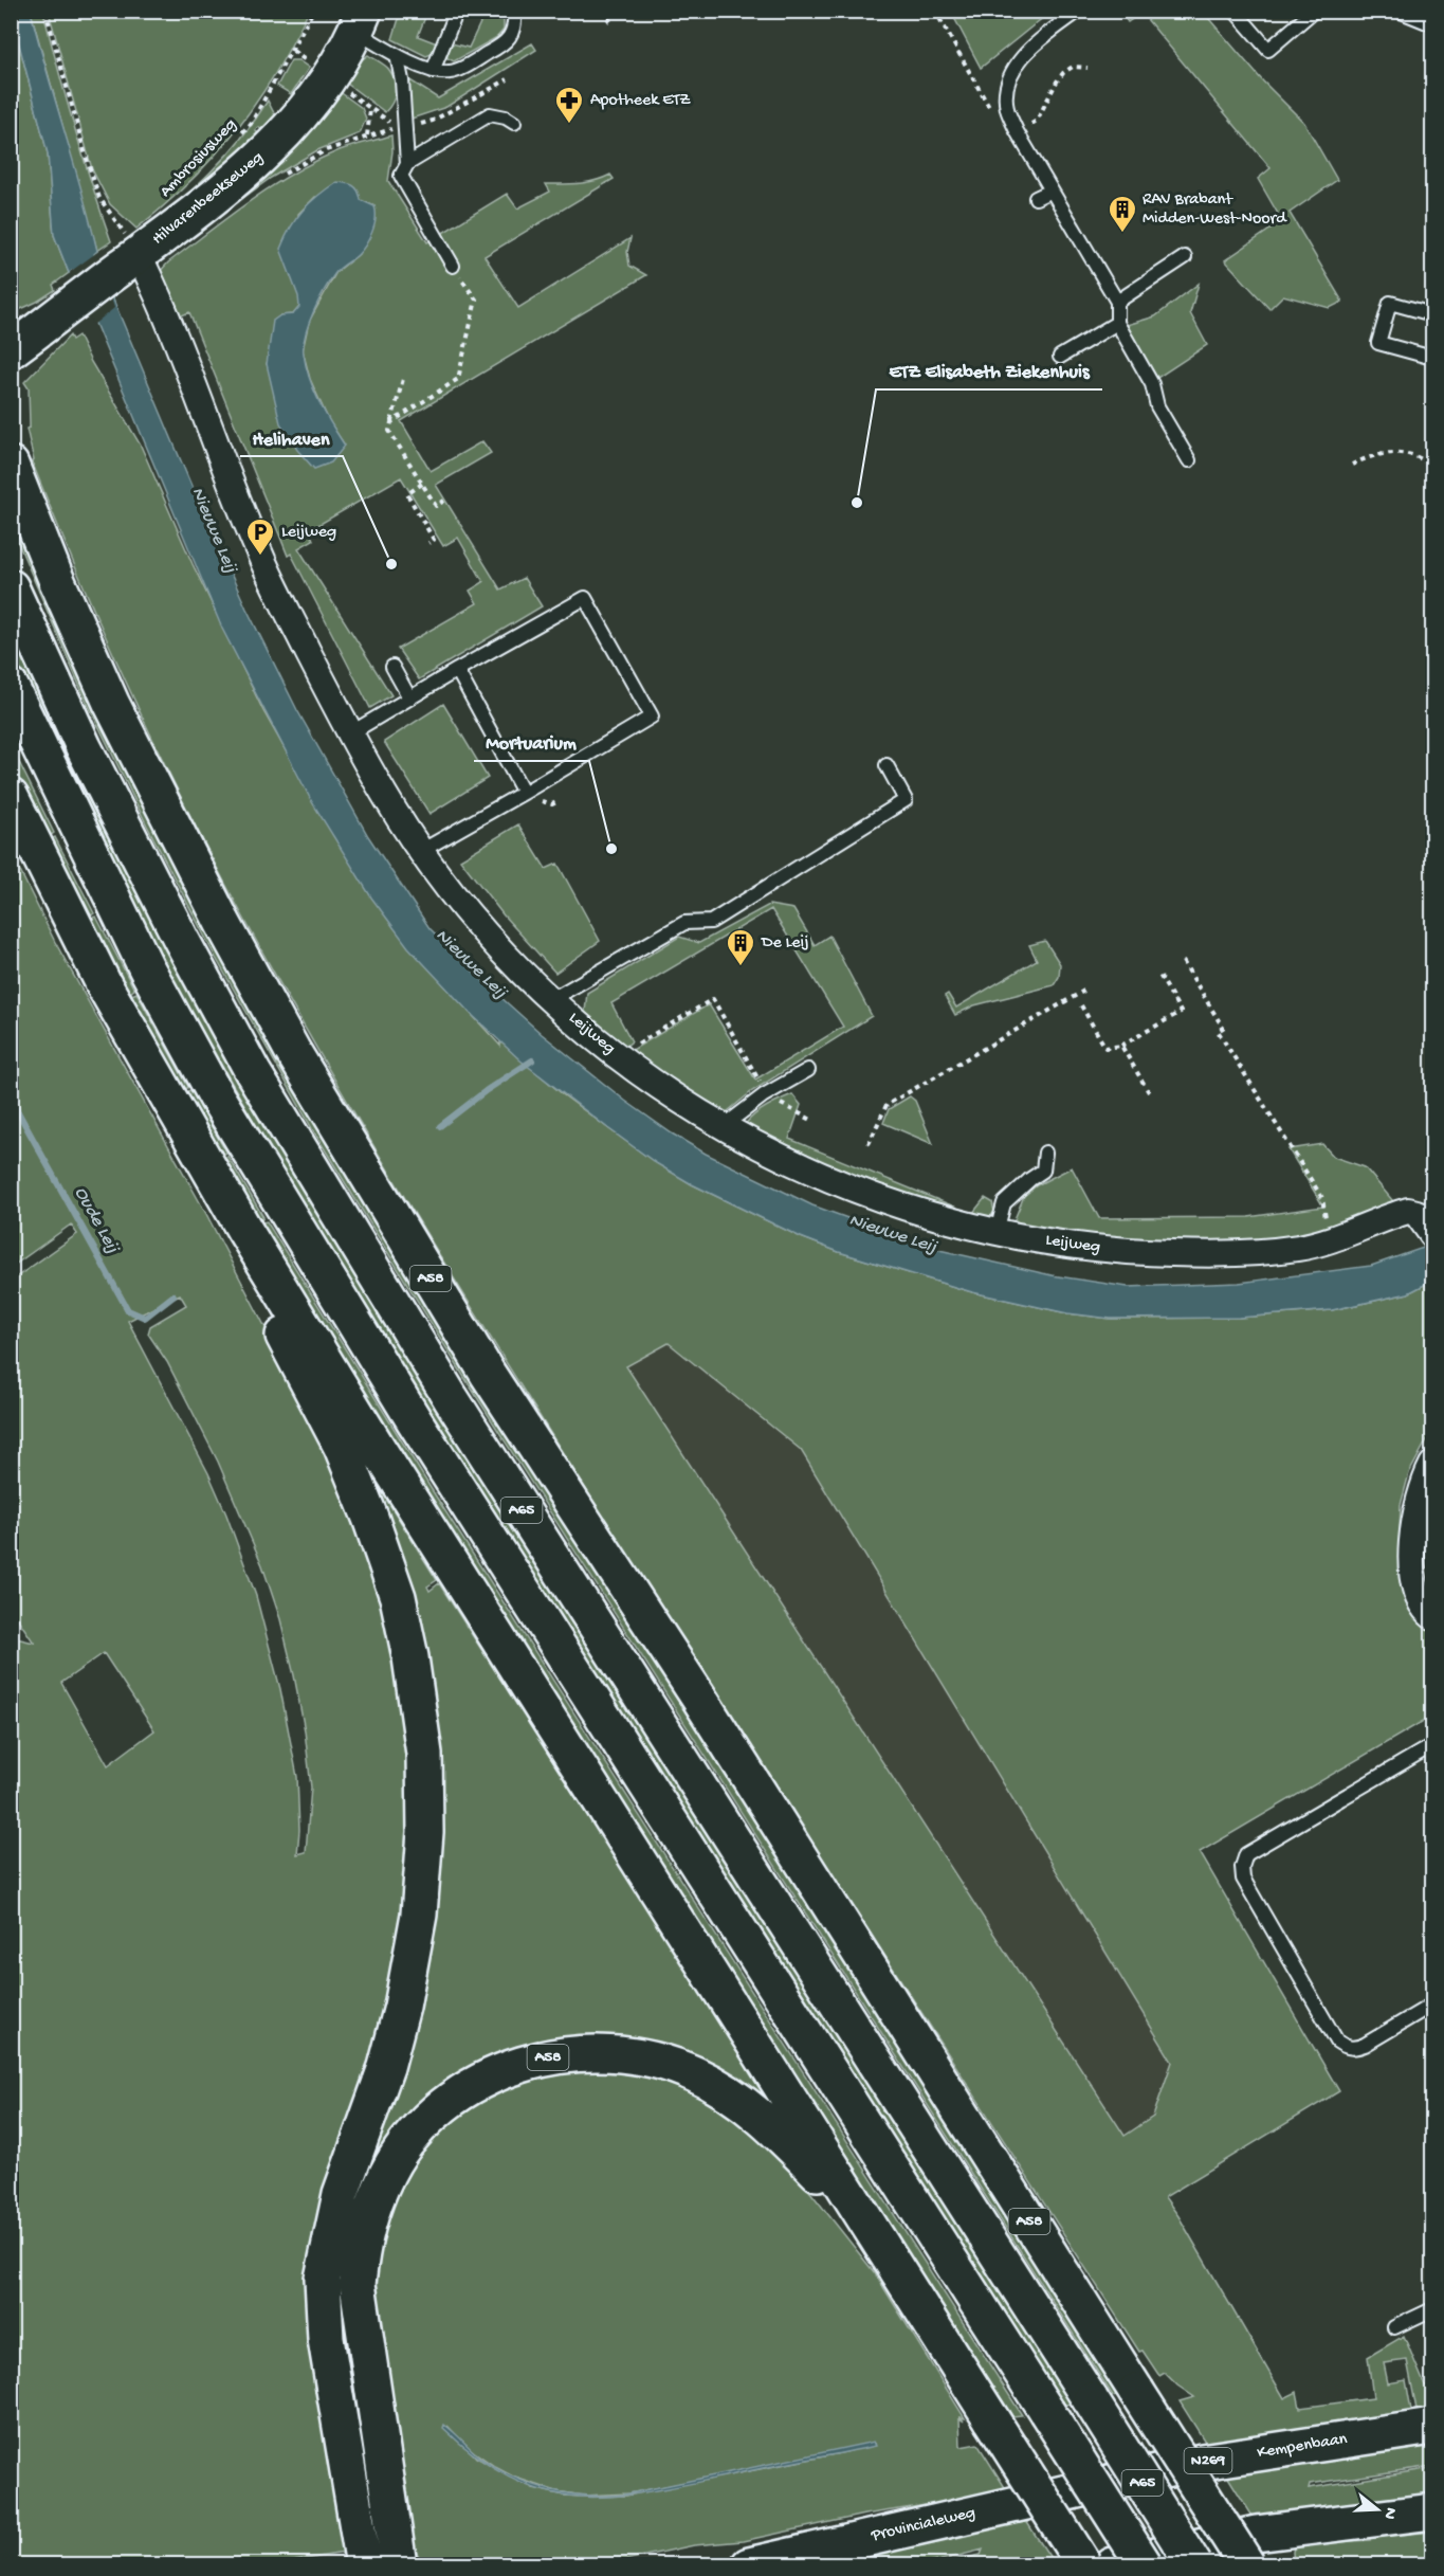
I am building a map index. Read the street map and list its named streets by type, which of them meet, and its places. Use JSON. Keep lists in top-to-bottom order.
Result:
{
  "streets": {
    "main road": [
      "Hilvarenbeekseweg",
      "A58",
      "A65",
      "Kempenbaan",
      "N269",
      "Provincialeweg"
    ],
    "street": ["Leijweg"],
    "path": ["Ambrosiusweg"]
  },
  "crossings": [
    ["Hilvarenbeekseweg", "Leijweg"],
    ["Kempenbaan", "Provincialeweg"]
  ],
  "water": ["Nieuwe Leij", "Oude Leij"],
  "places": {
    "pharmacy": ["Apotheek ETZ"],
    "building": ["RAV Brabant Midden-West-Noord", "De Leij"],
    "other": ["ETZ Elisabeth Ziekenhuis", "Helihaven", "Mortuarium"],
    "parking": ["Leijweg"]
  },
  "north": "right"
}
